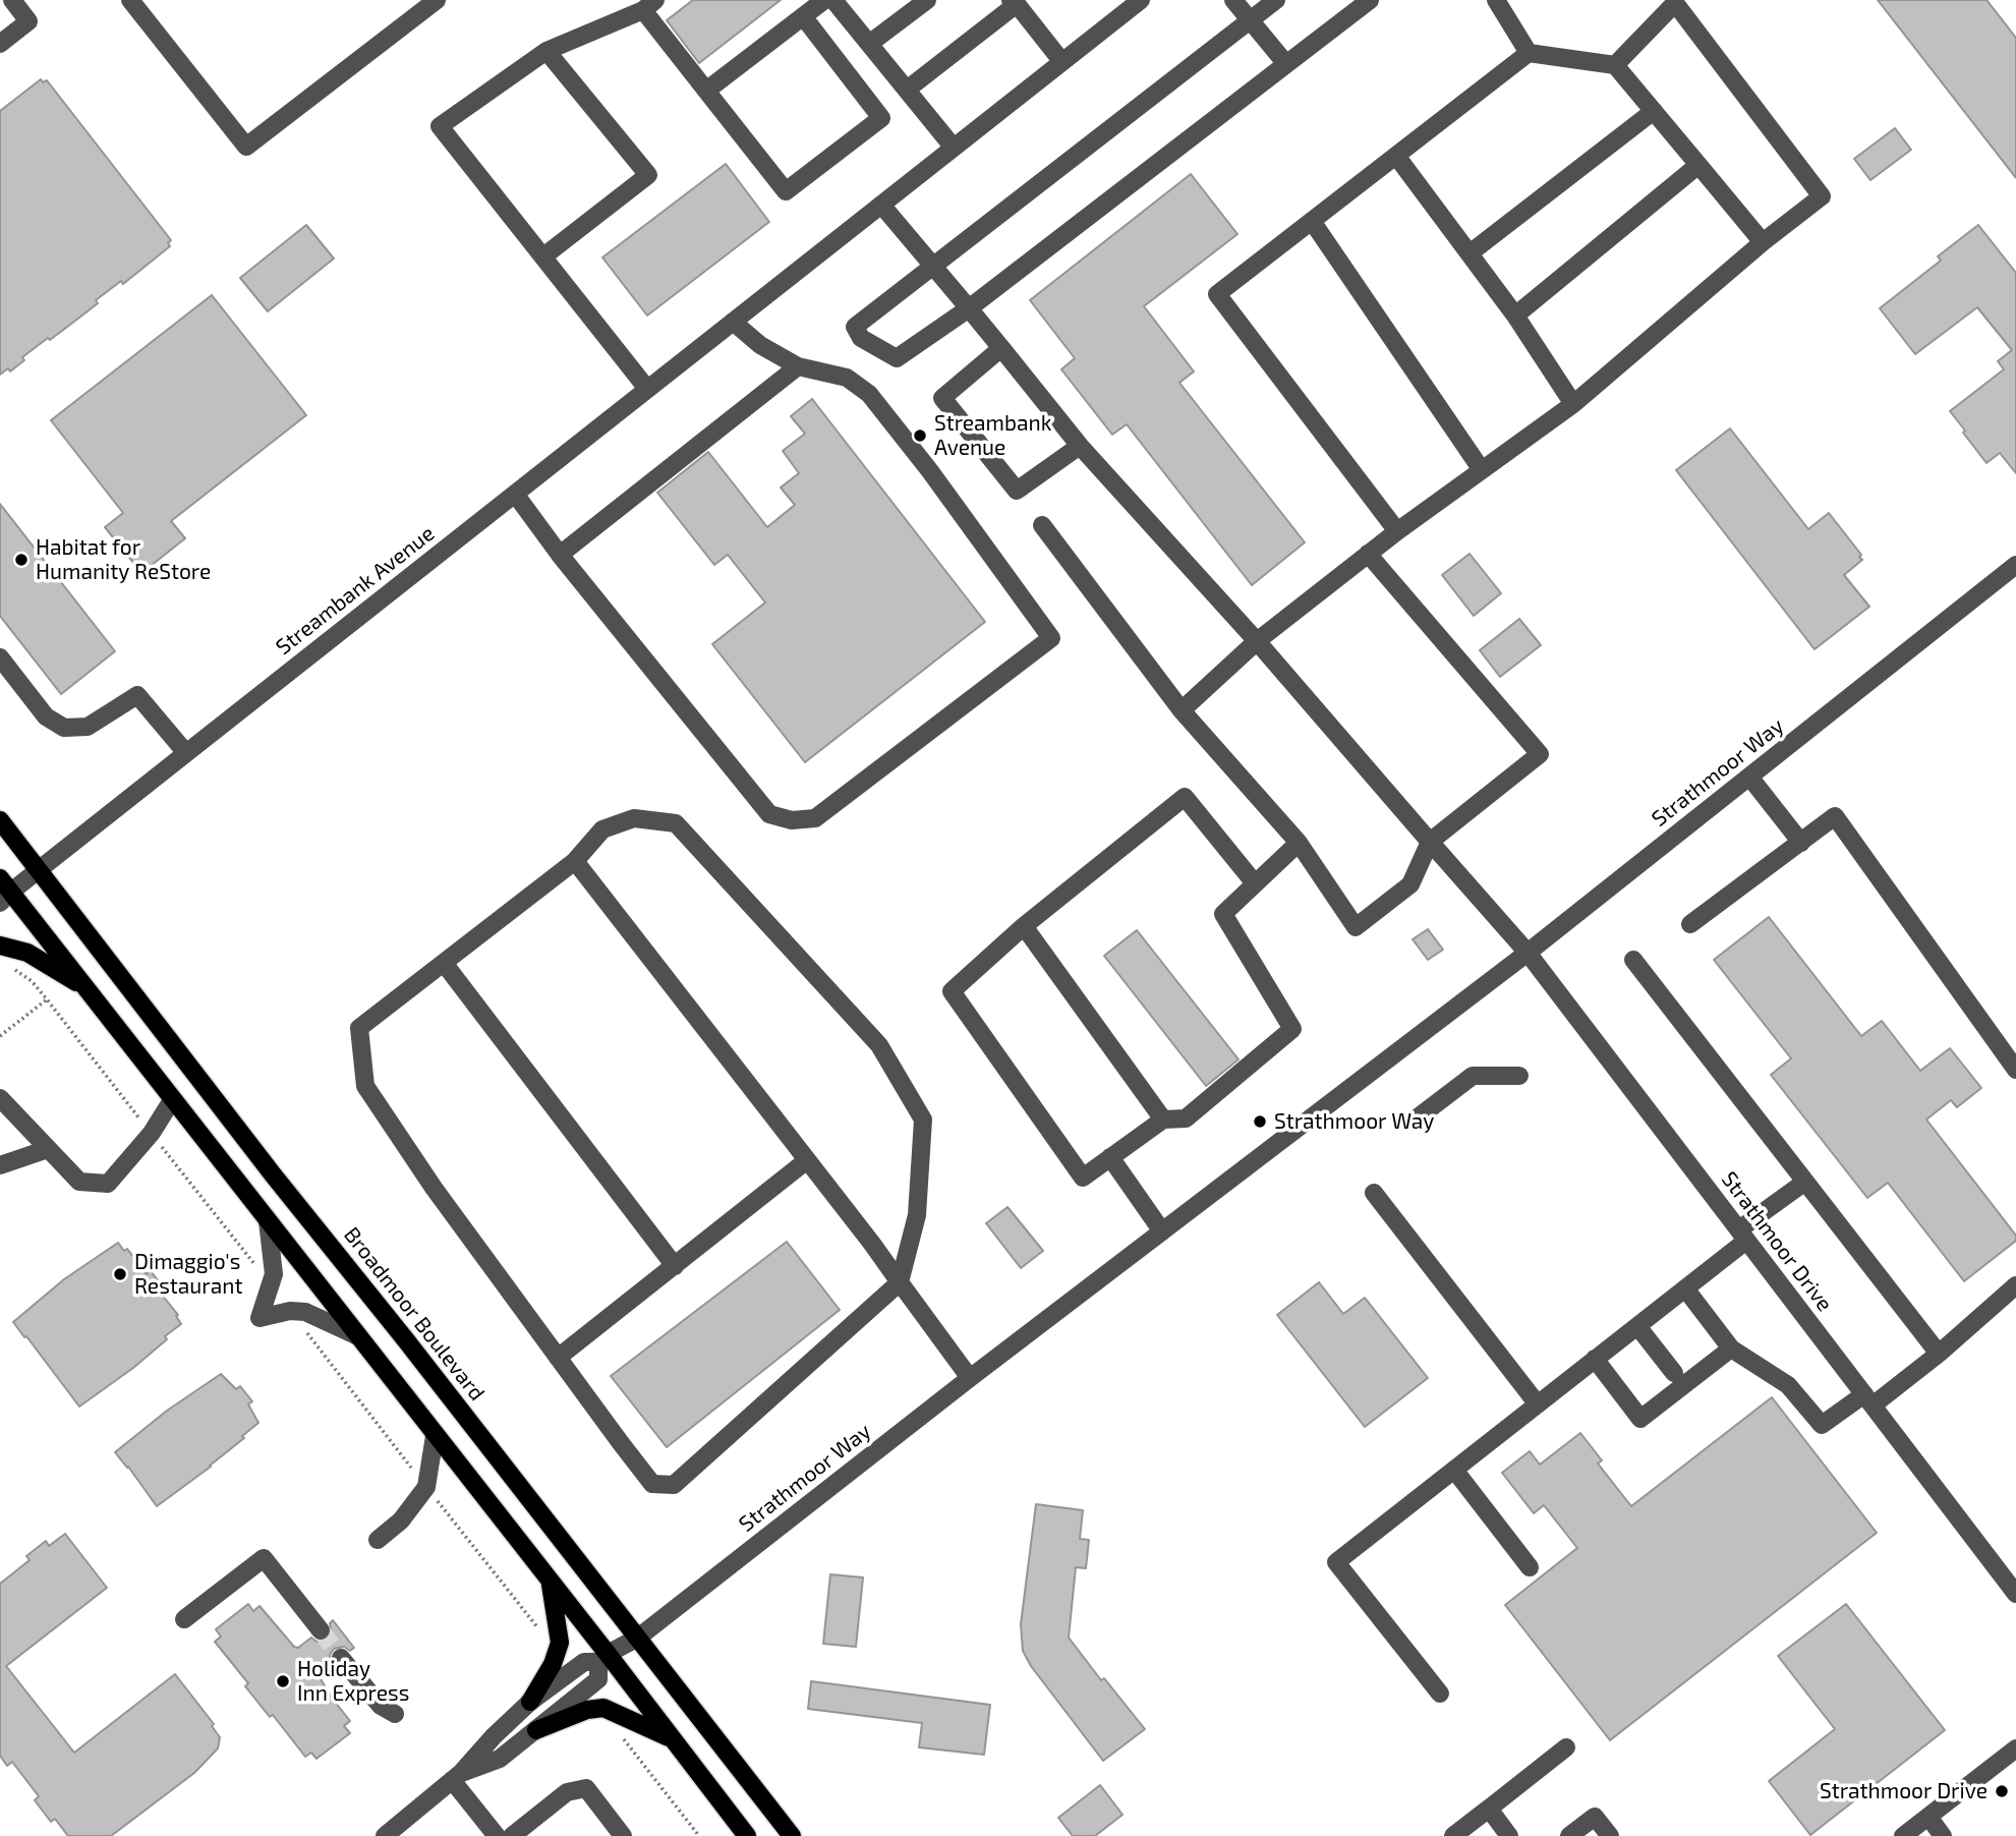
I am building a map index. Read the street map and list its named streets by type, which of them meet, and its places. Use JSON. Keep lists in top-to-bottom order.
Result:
{
  "streets": {
    "main road": ["Broadmoor Boulevard"],
    "street": ["Streambank Avenue", "Strathmoor Way", "Strathmoor Drive"]
  },
  "crossings": [
    ["Streambank Avenue", "Strathmoor Drive"],
    ["Streambank Avenue", "Broadmoor Boulevard"],
    ["Strathmoor Way", "Strathmoor Drive"],
    ["Strathmoor Way", "Broadmoor Boulevard"]
  ],
  "places": [
    "Streambank Avenue",
    "Habitat for Humanity ReStore",
    "Strathmoor Way",
    "Dimaggio's Restaurant",
    "Holiday Inn Express",
    "Strathmoor Drive"
  ]
}
